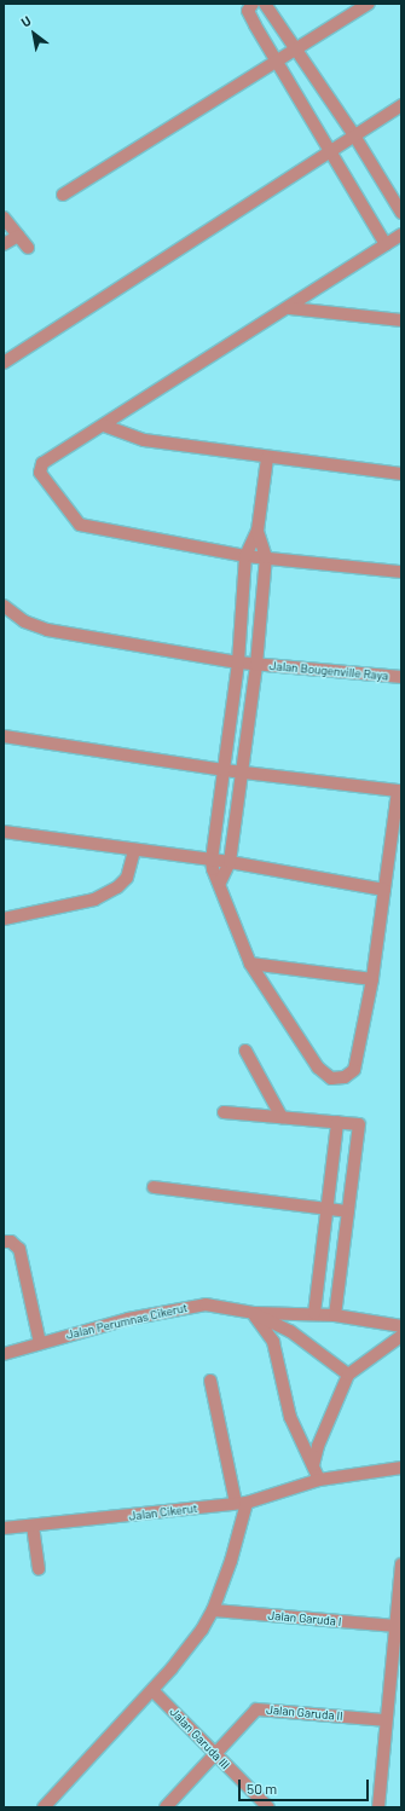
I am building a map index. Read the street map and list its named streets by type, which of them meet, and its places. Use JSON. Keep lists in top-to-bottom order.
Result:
{
  "streets": {
    "street": [
      "Jalan Bougenville Raya",
      "Jalan Perumnas Cikerut",
      "Jalan Cikerut",
      "Jalan Garuda I",
      "Jalan Garuda II",
      "Jalan Garuda III"
    ]
  },
  "crossings": [
    ["Jalan Garuda II", "Jalan Garuda III"]
  ],
  "scale_bar": "50 m",
  "north": "top left"
}
